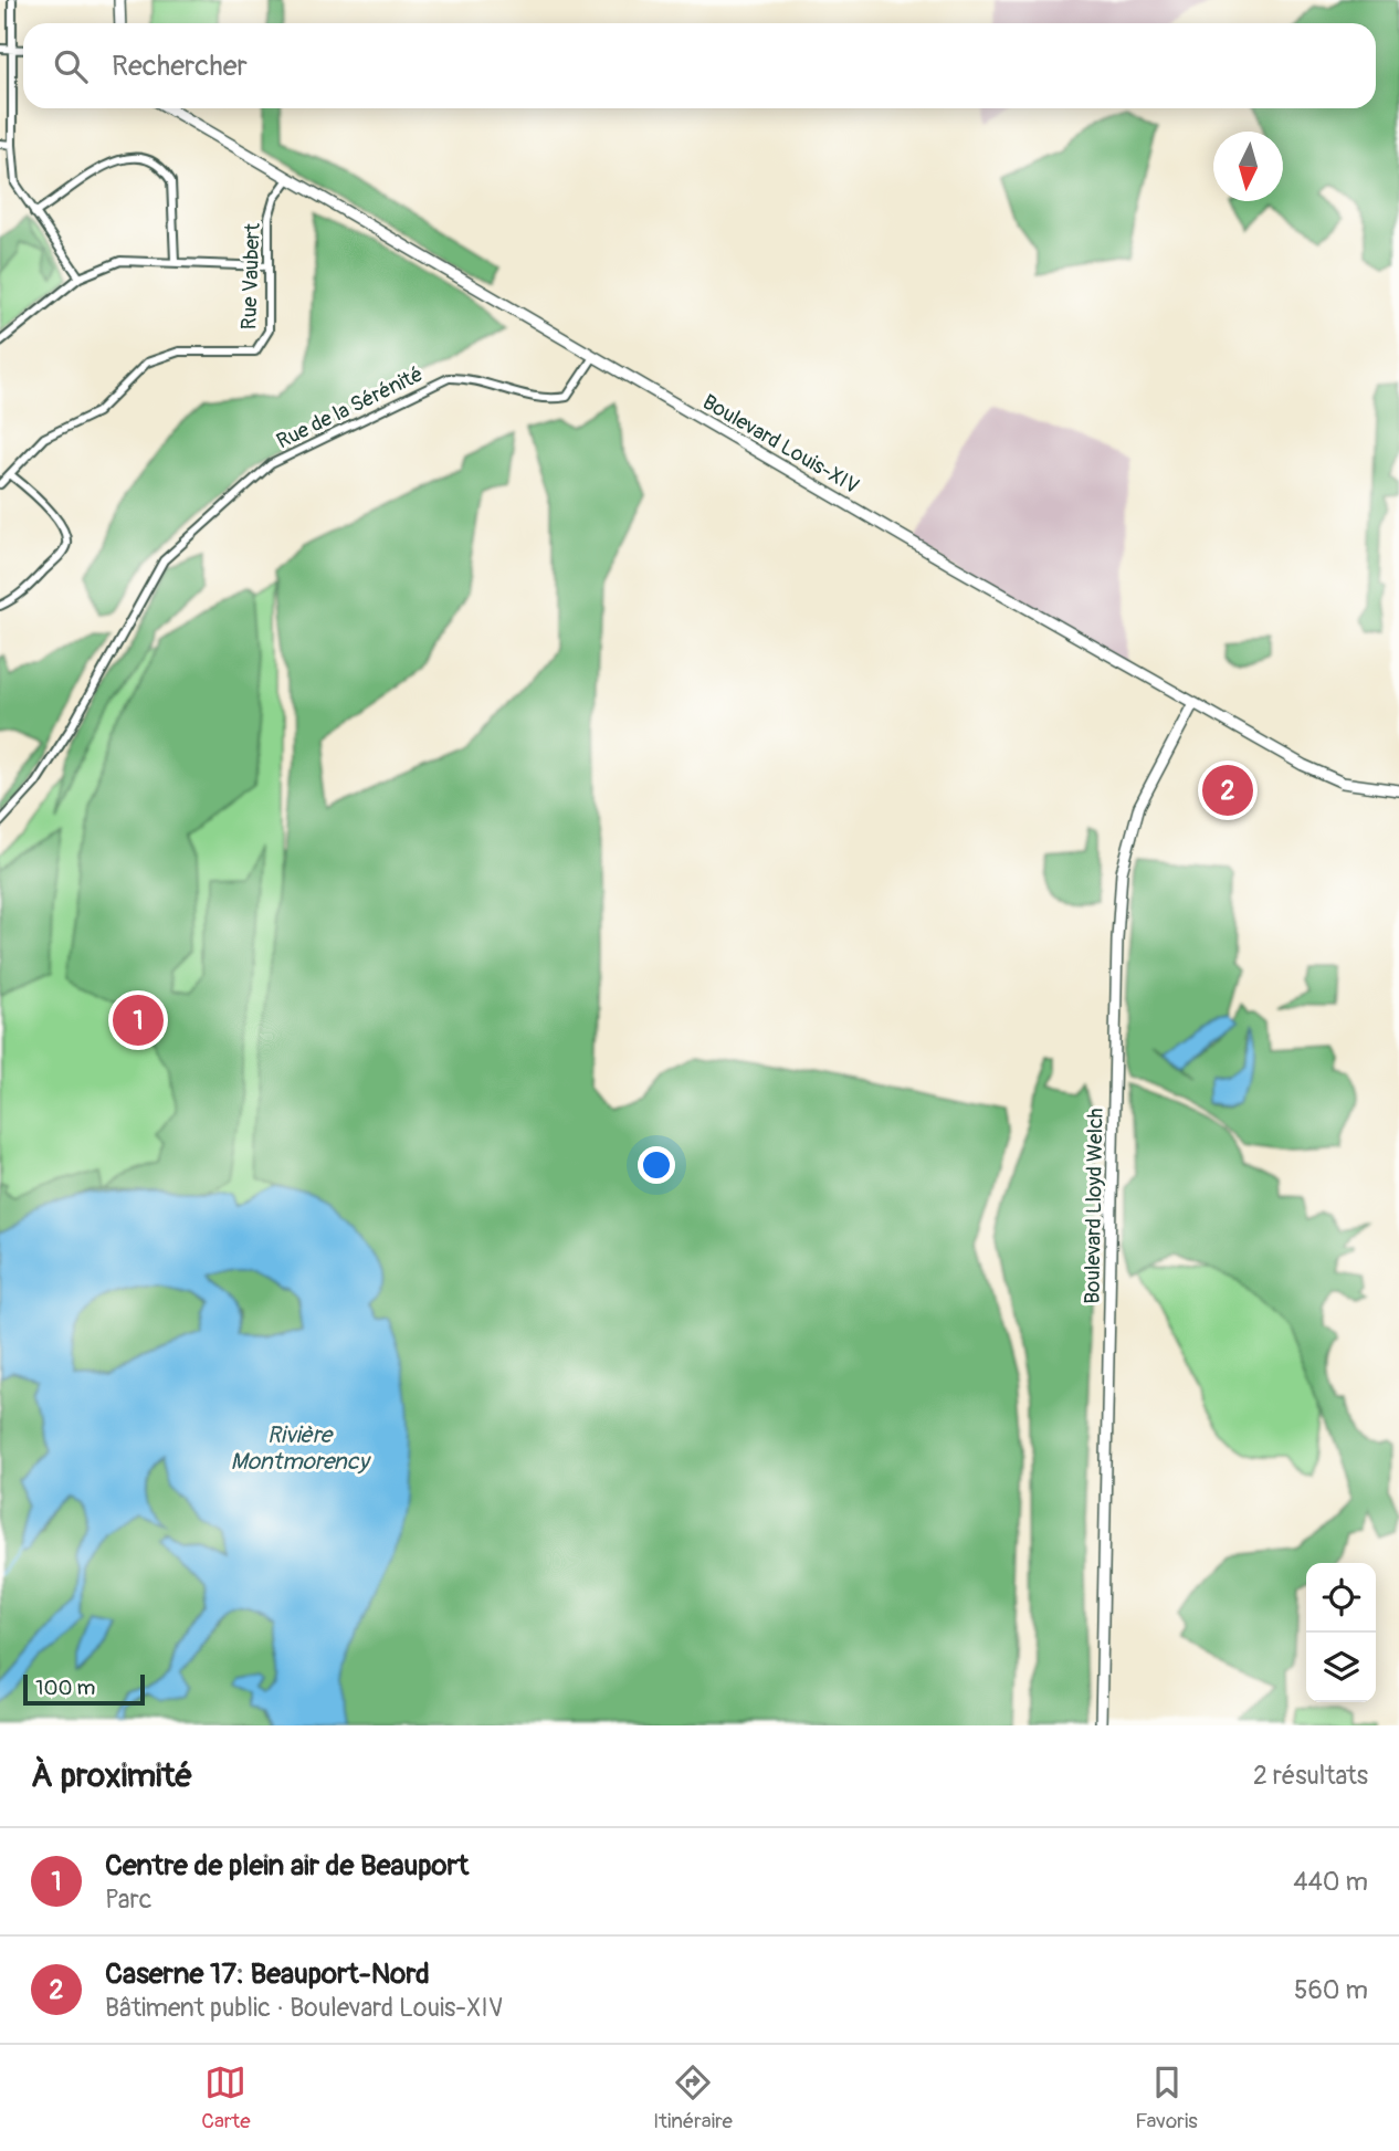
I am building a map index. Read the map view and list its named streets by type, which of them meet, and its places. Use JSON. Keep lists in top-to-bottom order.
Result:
{
  "streets": {
    "main road": ["Boulevard Louis-XIV", "Boulevard Lloyd Welch"],
    "street": ["Rue Vaubert", "Rue de la Sérénité"]
  },
  "crossings": [
    ["Rue Vaubert", "Boulevard Louis-XIV"],
    ["Rue de la Sérénité", "Boulevard Louis-XIV"],
    ["Boulevard Louis-XIV", "Boulevard Lloyd Welch"]
  ],
  "water": ["Rivière Montmorency"],
  "scale_bar": "100 m",
  "north": "bottom",
  "page": {
    "search": "Rechercher",
    "pins": ["2", "1"],
    "scale": "100 m",
    "heading": ["À proximité", "2 résultats"],
    "list": [
      {
        "mark": "1",
        "name": "Centre de plein air de Beauport",
        "note": "Parc",
        "value": "440 m"
      },
      {
        "mark": "2",
        "name": "Caserne 17: Beauport-Nord",
        "note": "Bâtiment public · Boulevard Louis-XIV",
        "value": "560 m"
      }
    ],
    "nav": ["Carte", "Itinéraire", "Favoris"]
  }
}
